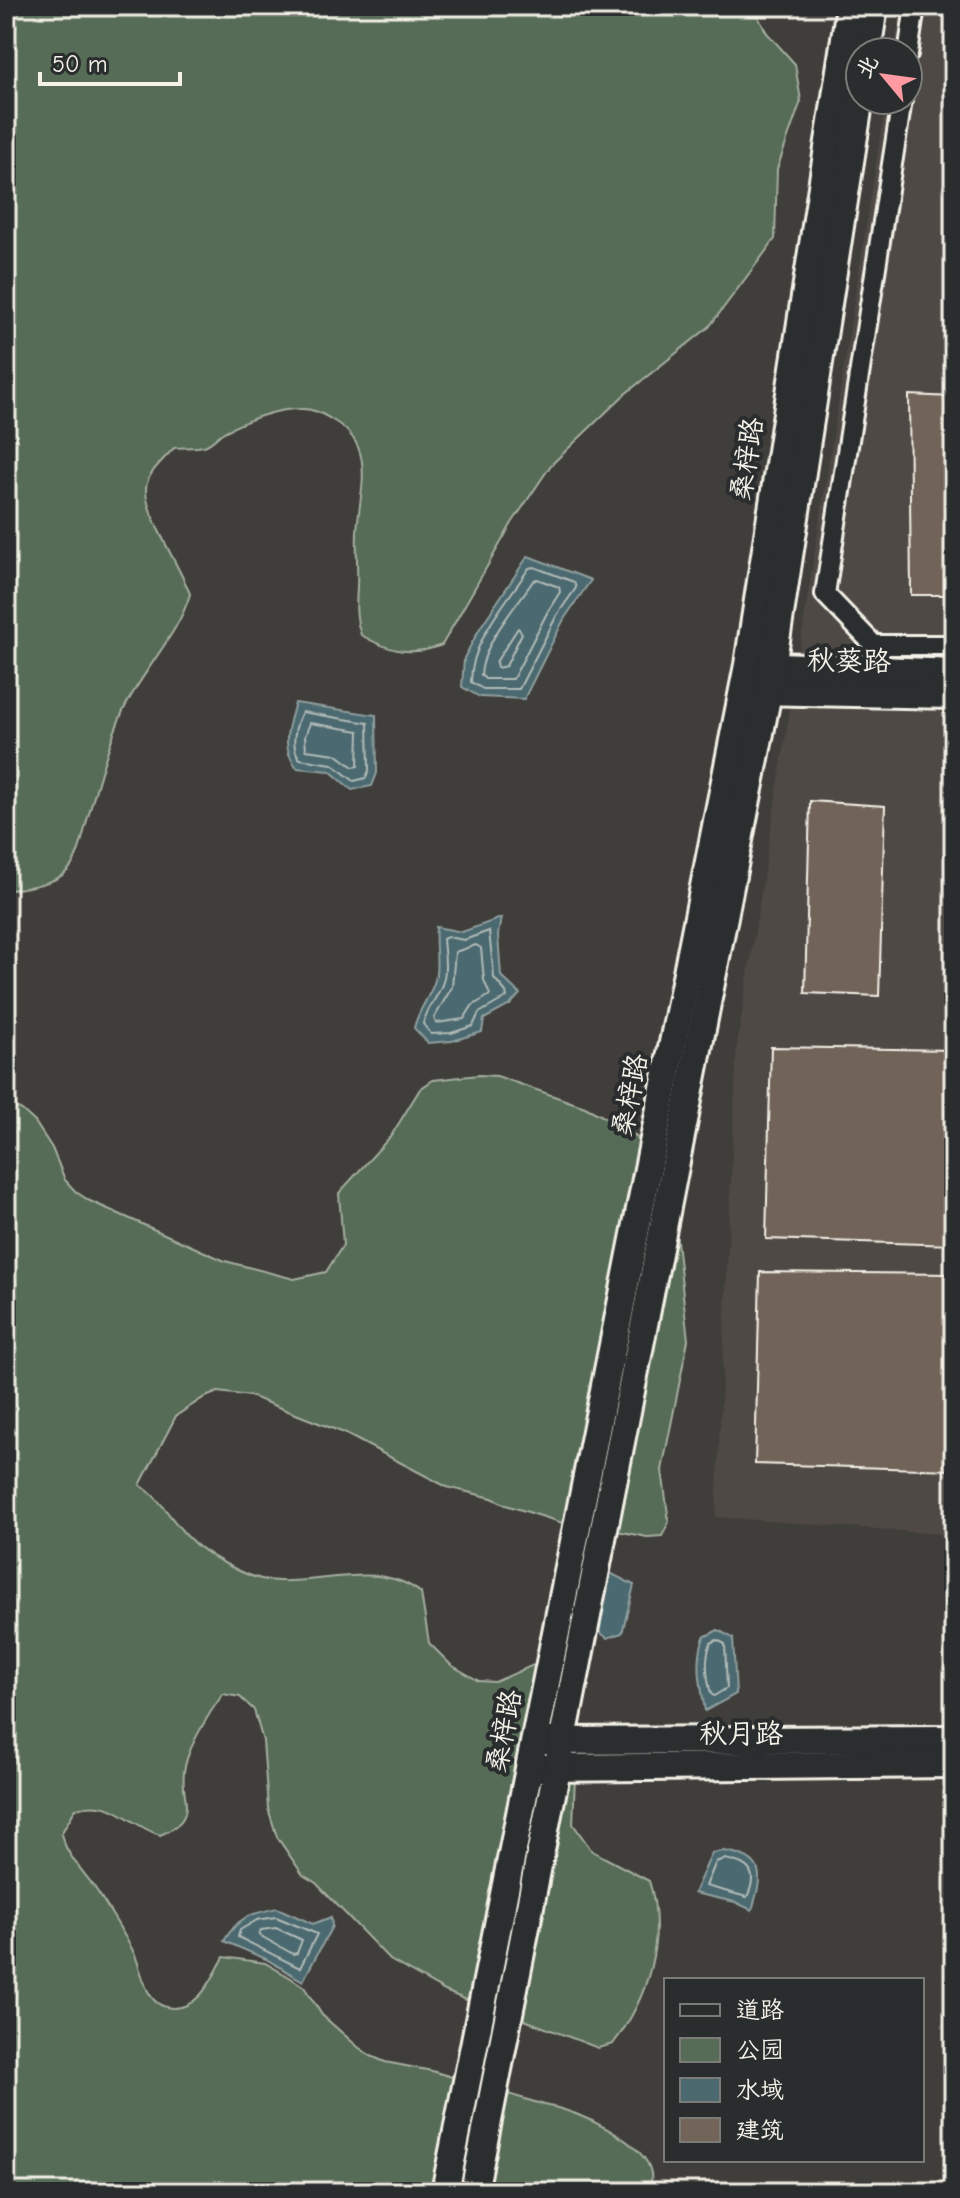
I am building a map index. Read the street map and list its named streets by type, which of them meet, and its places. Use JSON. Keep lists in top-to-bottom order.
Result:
{
  "streets": {
    "street": ["桑梓路", "秋葵路", "秋月路"]
  },
  "crossings": [
    ["桑梓路", "秋葵路"],
    ["桑梓路", "秋月路"]
  ],
  "legend": [
    "道路",
    "公园",
    "水域",
    "建筑"
  ],
  "scale_bar": "50 m",
  "north": "top left"
}
